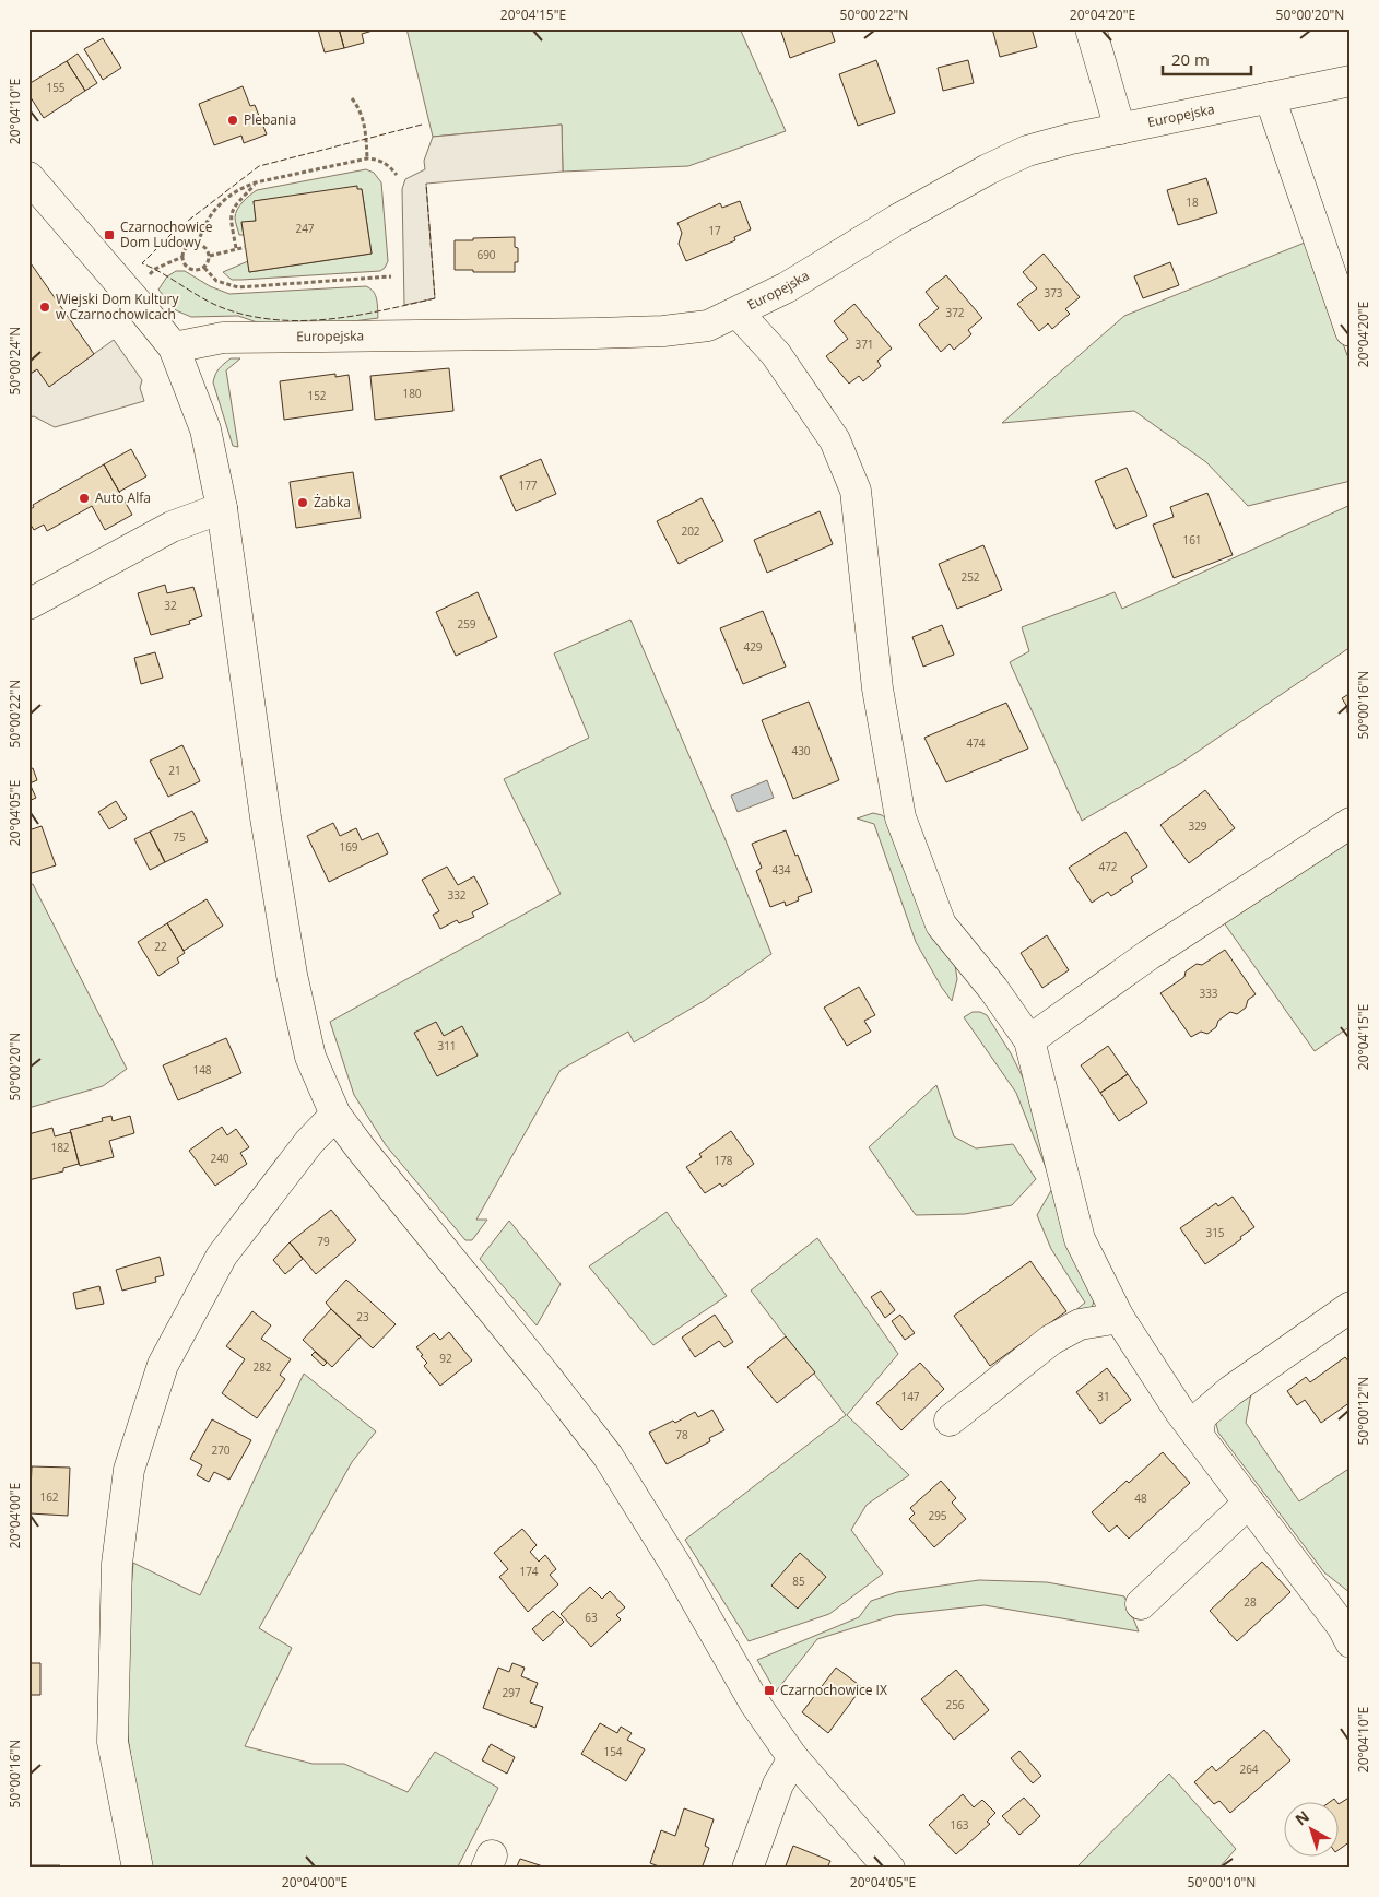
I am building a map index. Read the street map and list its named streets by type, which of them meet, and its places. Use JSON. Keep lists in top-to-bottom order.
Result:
{
  "streets": {
    "street": ["Europejska"]
  },
  "places": {
    "other": [
      "Plebania",
      "Wiejski Dom Kultury w Czarnochowicach",
      "Auto Alfa",
      "Żabka"
    ],
    "transit": ["Czarnochowice Dom Ludowy", "Czarnochowice IX"]
  },
  "house_numbers": [
    "155",
    "18",
    "247",
    "17",
    "690",
    "373",
    "372",
    "371",
    "180",
    "152",
    "177",
    "202",
    "161",
    "252",
    "32",
    "259",
    "429",
    "474",
    "430",
    "21",
    "329",
    "75",
    "169",
    "472",
    "434",
    "332",
    "22",
    "333",
    "311",
    "148",
    "182",
    "240",
    "178",
    "315",
    "79",
    "23",
    "92",
    "282",
    "147",
    "31",
    "78",
    "270",
    "162",
    "48",
    "295",
    "174",
    "85",
    "28",
    "63",
    "297",
    "256",
    "154",
    "264",
    "163"
  ],
  "scale_bar": "20 m",
  "north": "top left",
  "coordinates": [
    "20°04'15\"E",
    "50°00'22\"N",
    "20°04'20\"E",
    "50°00'20\"N",
    "20°04'10\"E",
    "50°00'24\"N",
    "50°00'16\"N",
    "20°04'05\"E",
    "50°00'12\"N",
    "20°04'00\"E",
    "50°00'10\"N"
  ]
}
